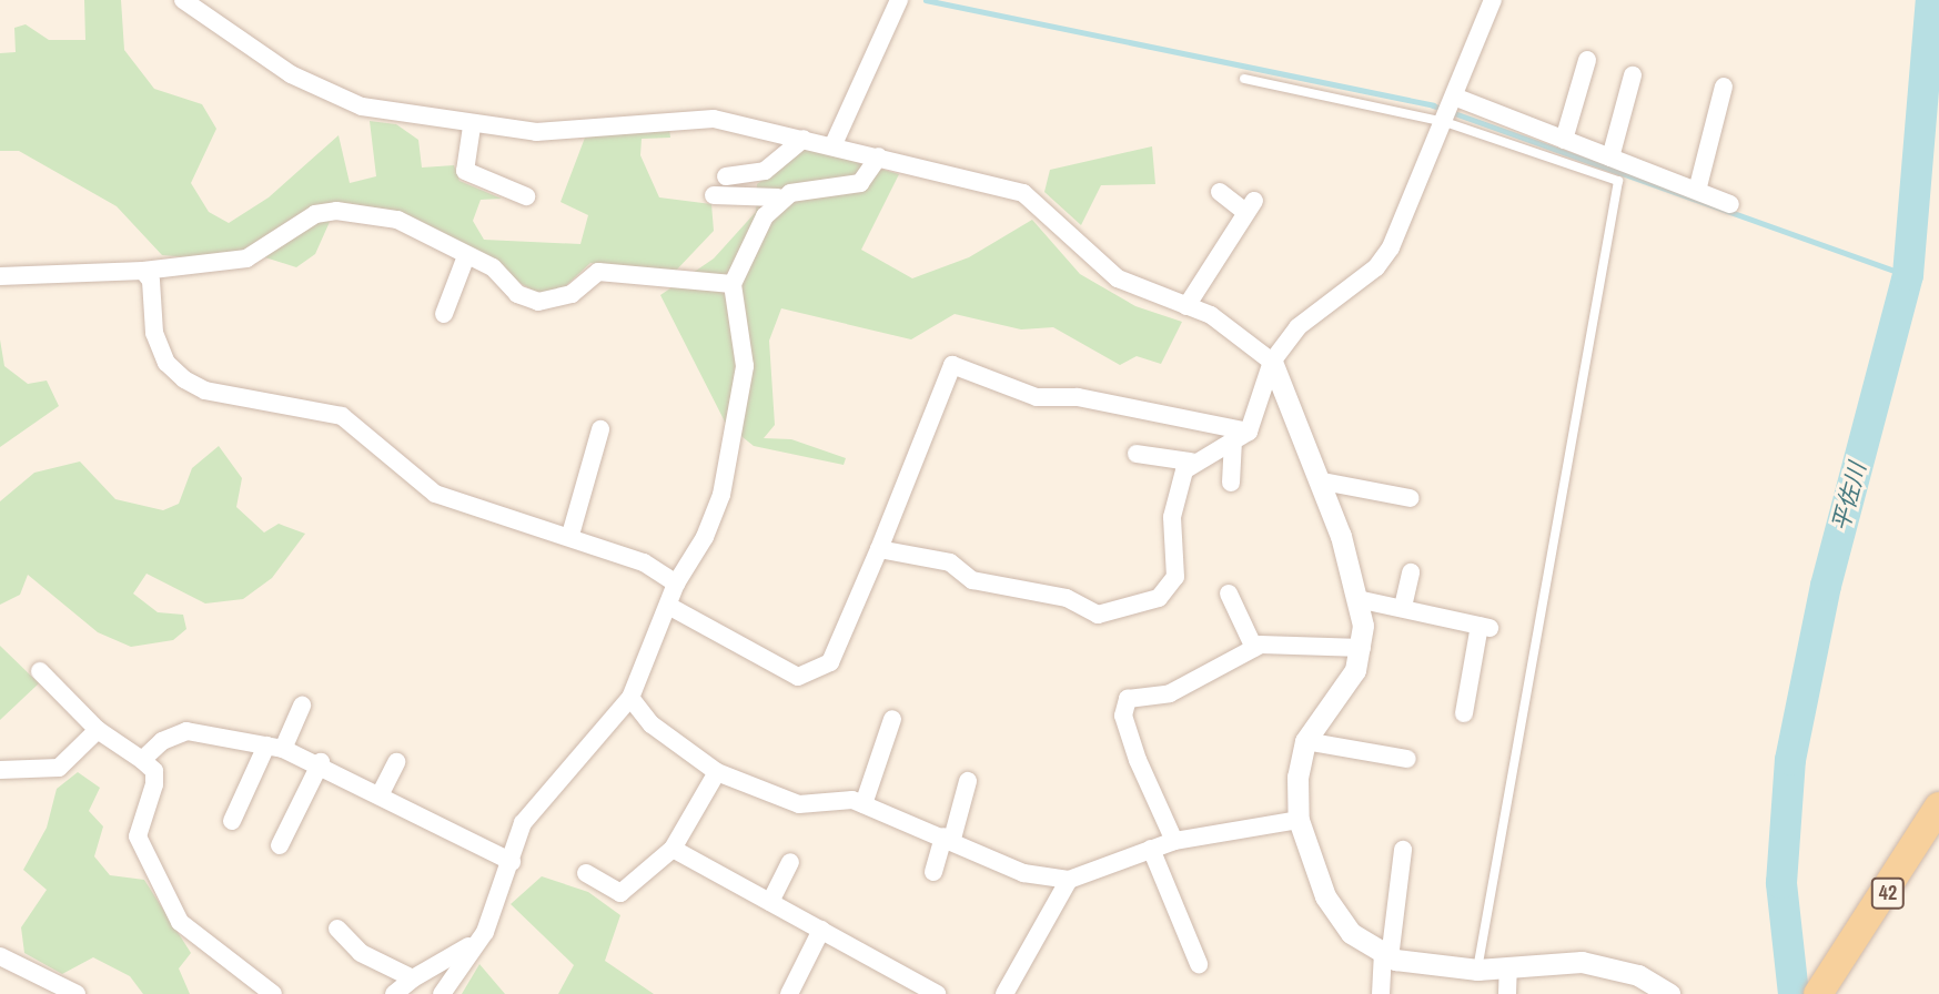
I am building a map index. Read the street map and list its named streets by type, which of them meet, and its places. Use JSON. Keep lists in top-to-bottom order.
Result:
{
  "streets": {
    "main road": ["42"]
  },
  "water": ["平佐川"]
}
